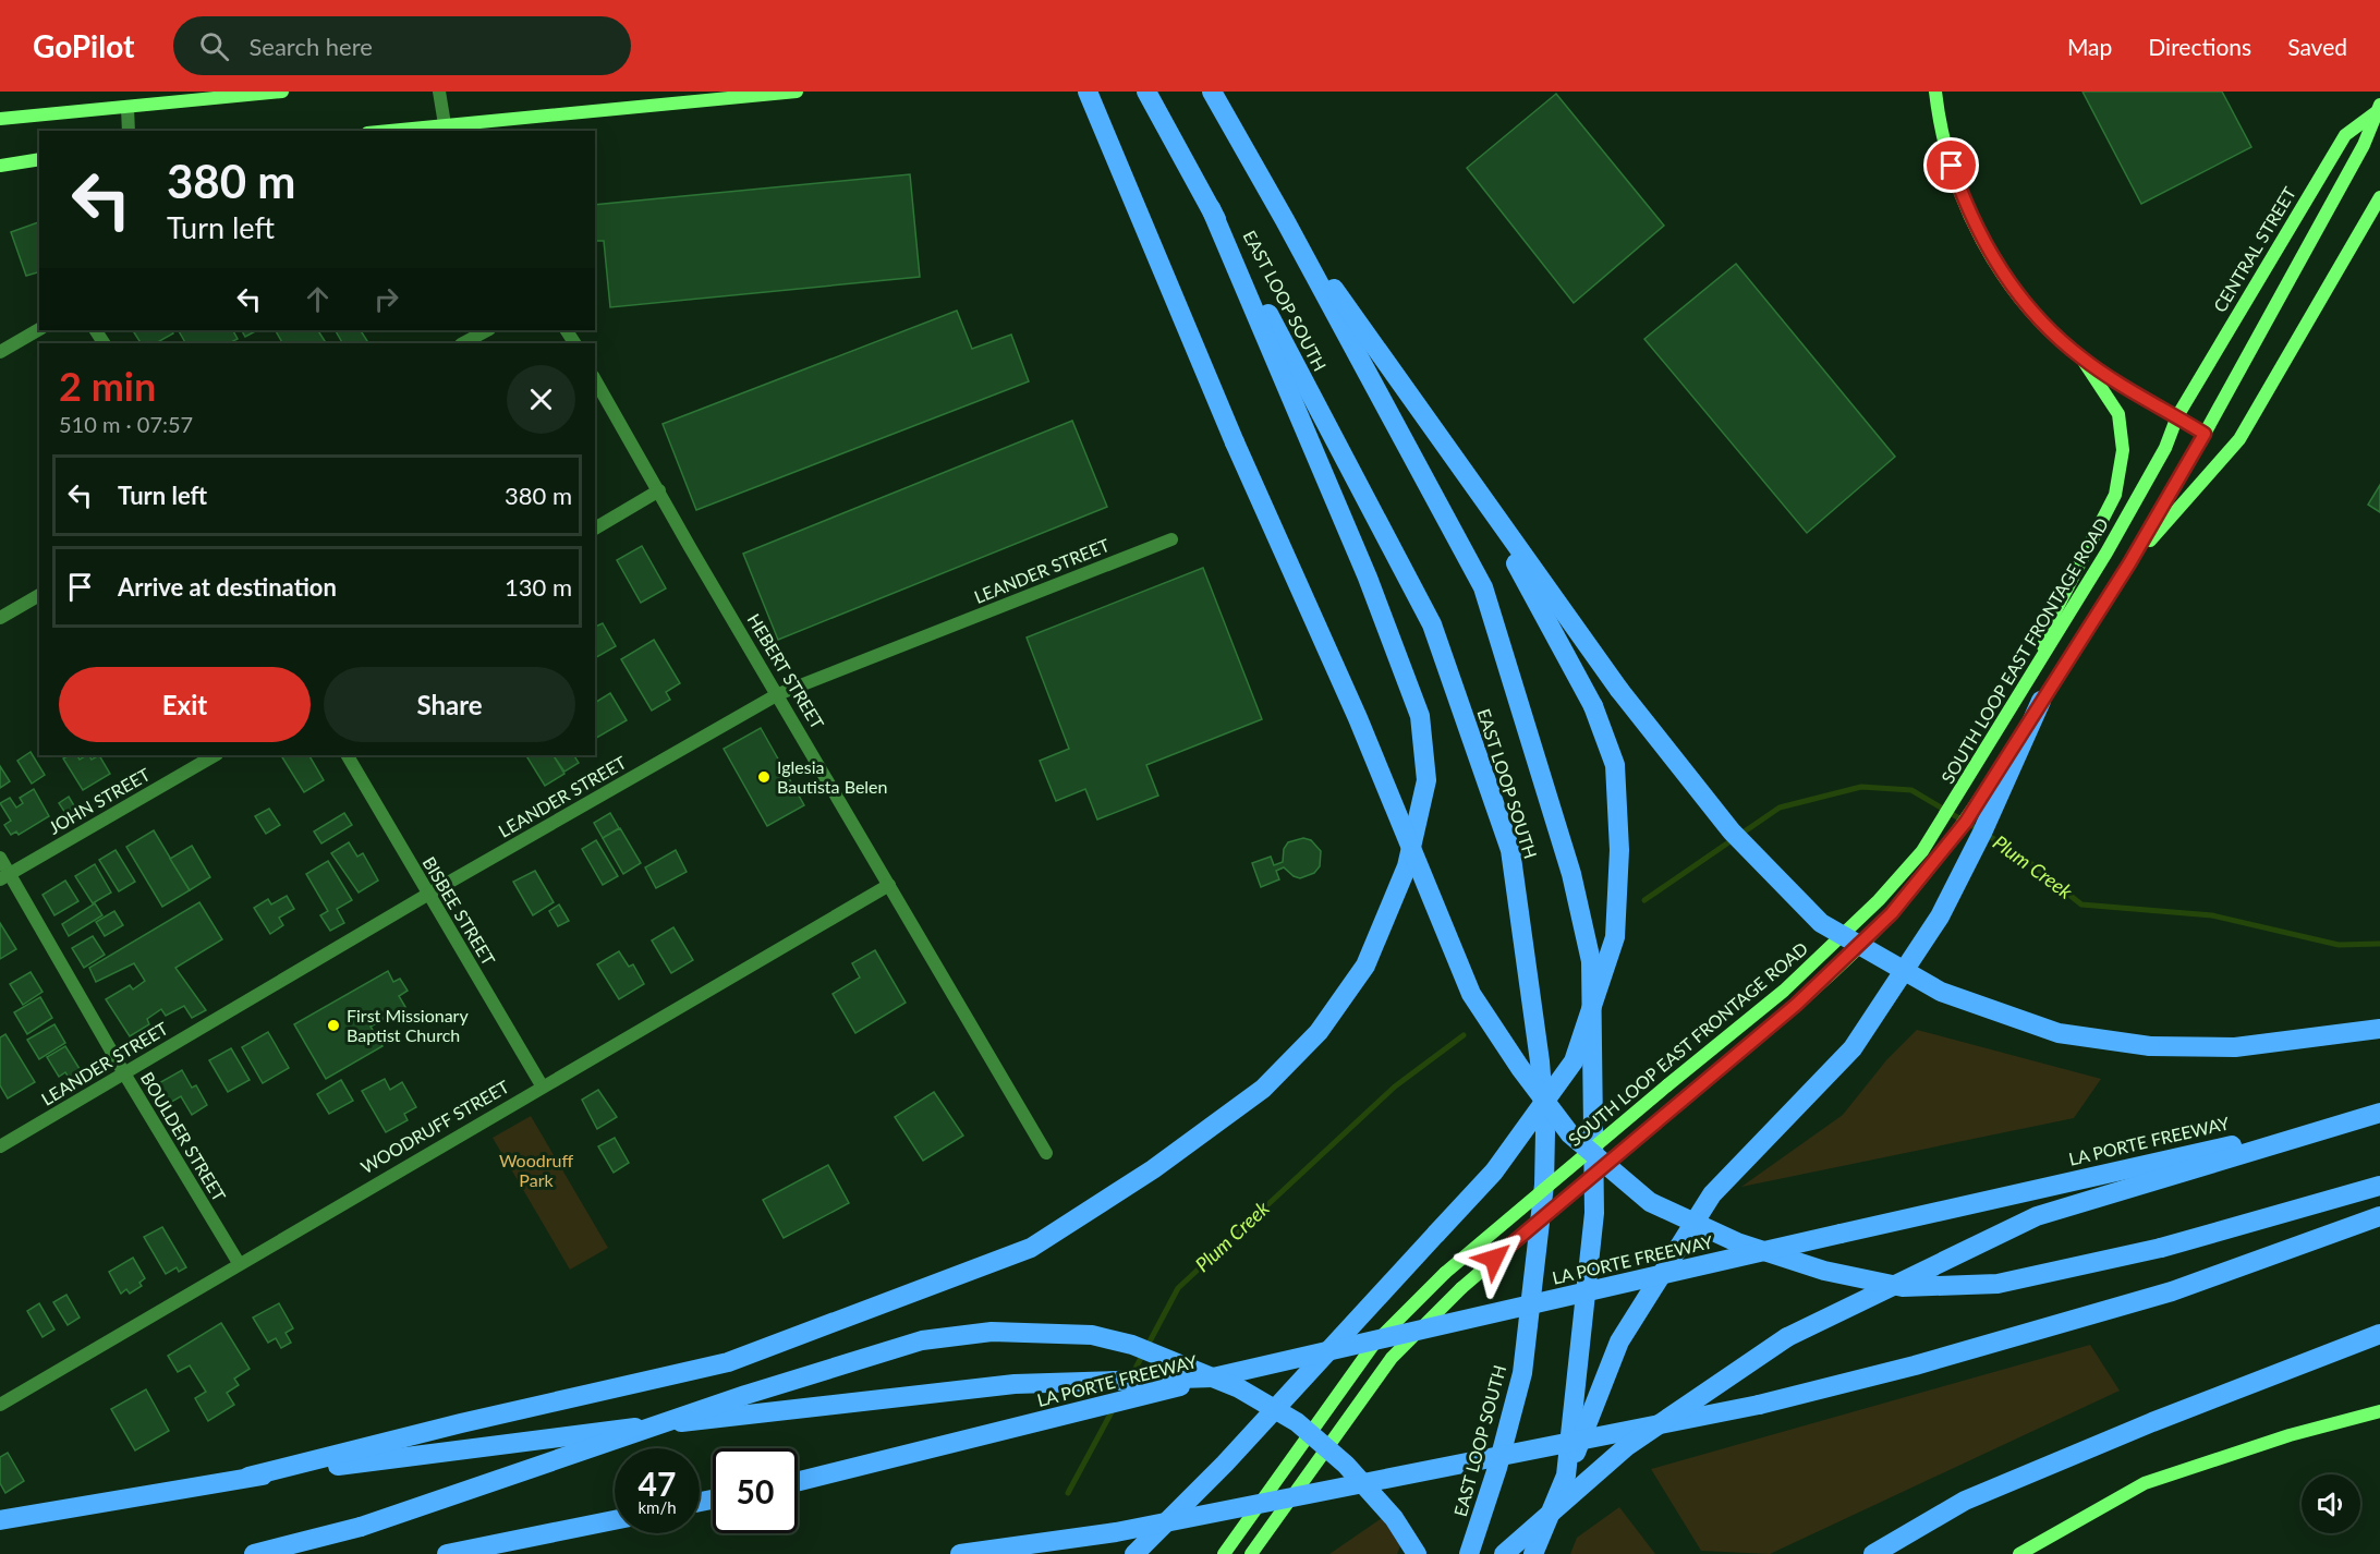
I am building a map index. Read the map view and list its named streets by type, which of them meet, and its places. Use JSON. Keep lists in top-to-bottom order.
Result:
{
  "streets": {
    "highway": ["EAST LOOP SOUTH", "LA PORTE FREEWAY"],
    "main road": ["CENTRAL STREET", "SOUTH LOOP EAST FRONTAGE ROAD"],
    "street": [
      "LEANDER STREET",
      "HEBERT STREET",
      "JOHN STREET",
      "BISBEE STREET",
      "WOODRUFF STREET",
      "BOULDER STREET"
    ]
  },
  "crossings": [
    ["CENTRAL STREET", "SOUTH LOOP EAST FRONTAGE ROAD"],
    ["LEANDER STREET", "HEBERT STREET"],
    ["LEANDER STREET", "BISBEE STREET"],
    ["LEANDER STREET", "BOULDER STREET"],
    ["HEBERT STREET", "WOODRUFF STREET"],
    ["JOHN STREET", "BOULDER STREET"],
    ["BISBEE STREET", "WOODRUFF STREET"],
    ["WOODRUFF STREET", "BOULDER STREET"]
  ],
  "water": ["Plum Creek"],
  "parks": ["Woodruff Park"],
  "places": ["Iglesia Bautista Belen", "First Missionary Baptist Church"],
  "page": {
    "header": "GoPilot",
    "search": "Search here",
    "nav": ["Map", "Directions", "Saved"],
    "turn": ["380 m", "Turn left"],
    "heading": ["2 min", "510 m · 07:57"],
    "list": [
      {
        "name": "Turn left",
        "value": "380 m"
      },
      {
        "name": "Arrive at destination",
        "value": "130 m"
      }
    ],
    "buttons": ["Exit", "Share"],
    "speed": "47 km/h",
    "limit": "50"
  }
}
